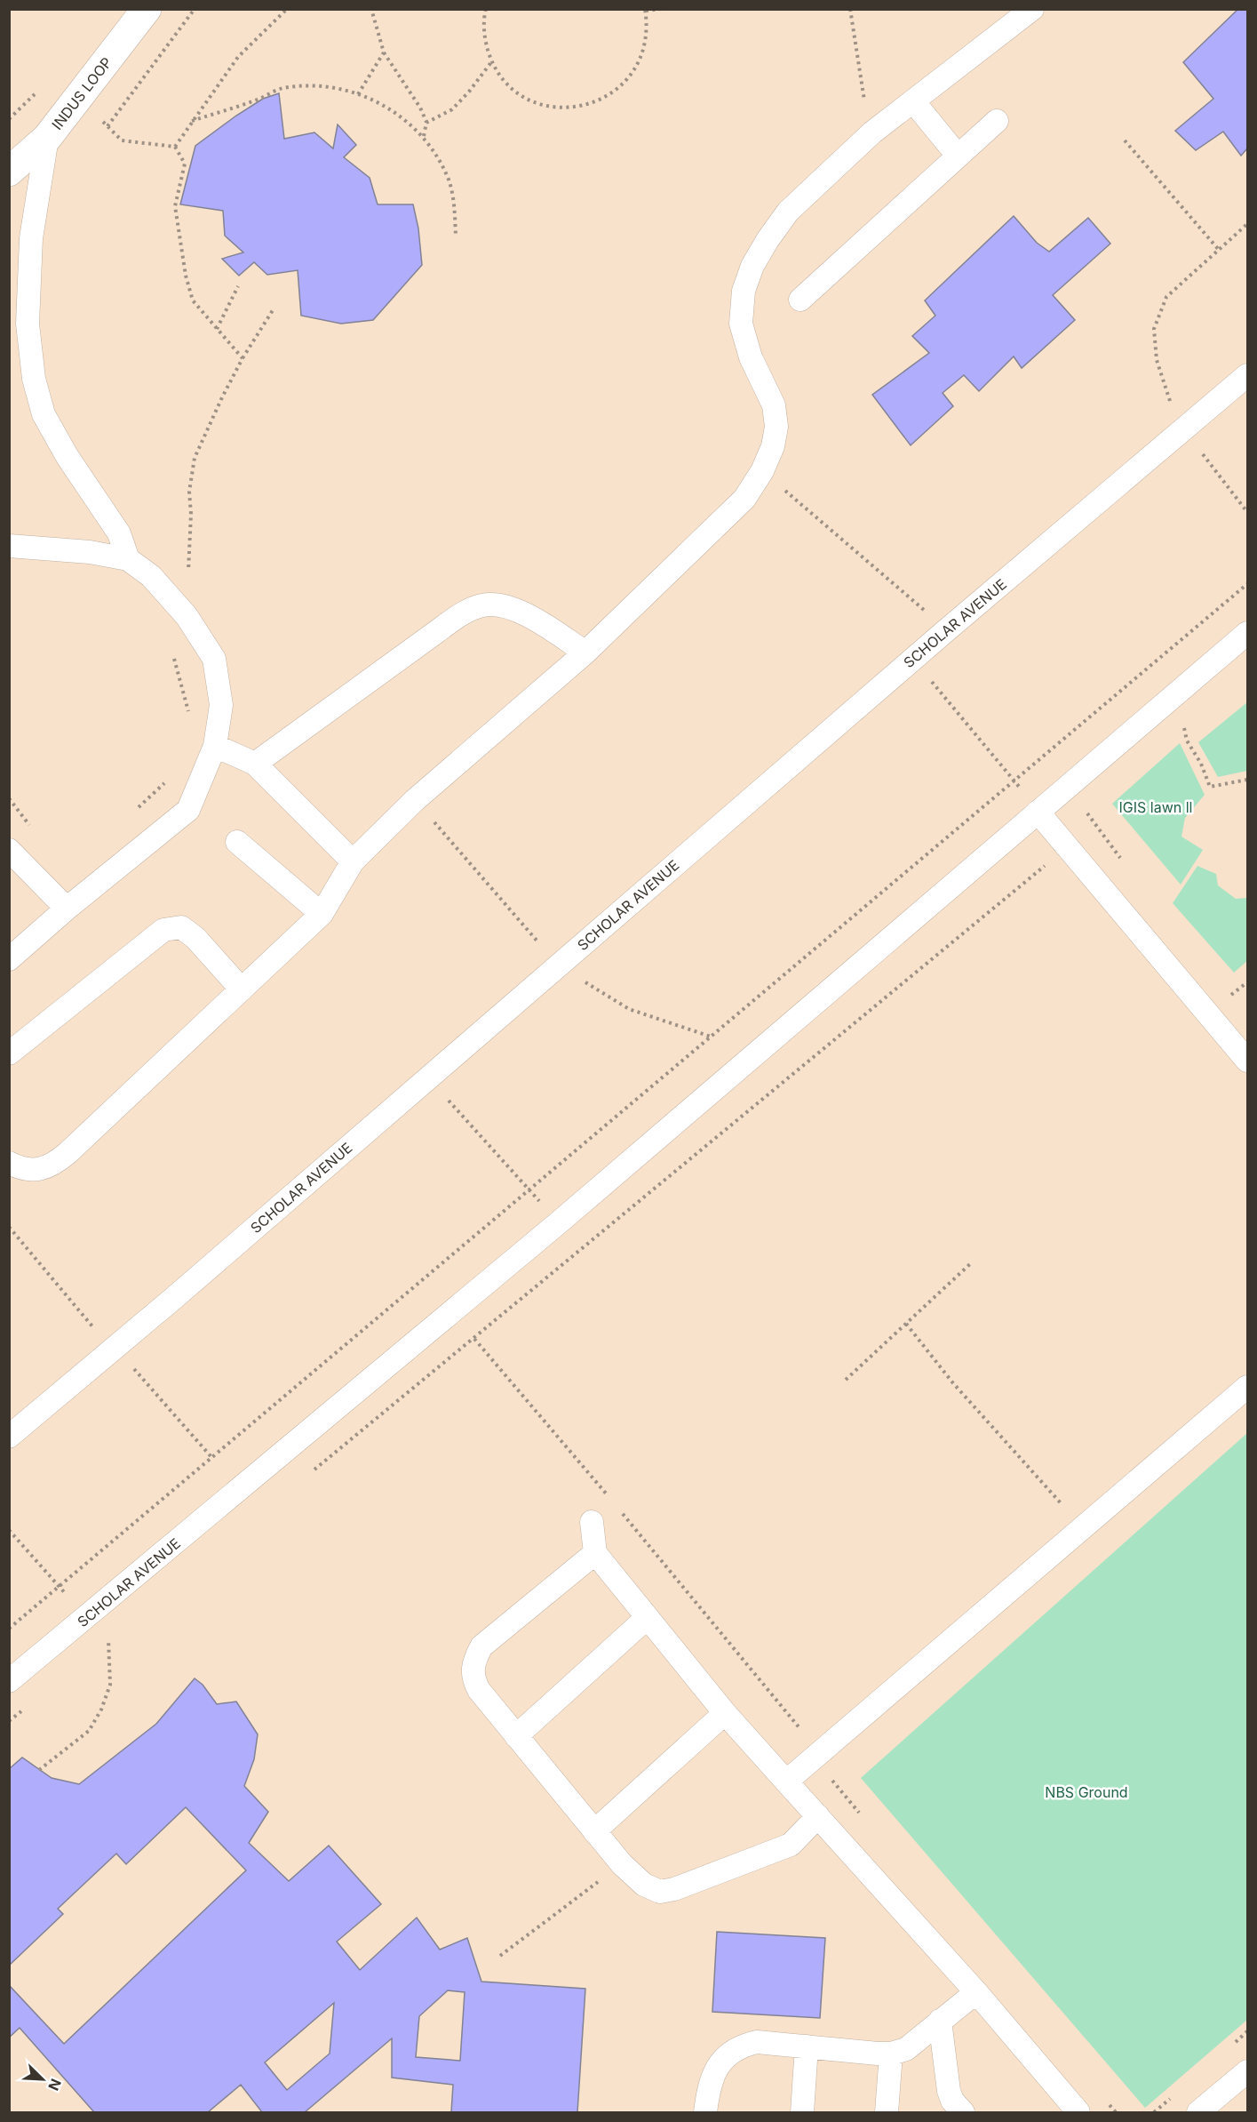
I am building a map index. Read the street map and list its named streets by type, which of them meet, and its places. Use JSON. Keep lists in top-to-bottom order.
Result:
{
  "streets": {
    "street": ["INDUS LOOP"],
    "lane": ["SCHOLAR AVENUE"]
  },
  "parks": ["IGIS lawn ll", "NBS Ground"],
  "north": "bottom right"
}
